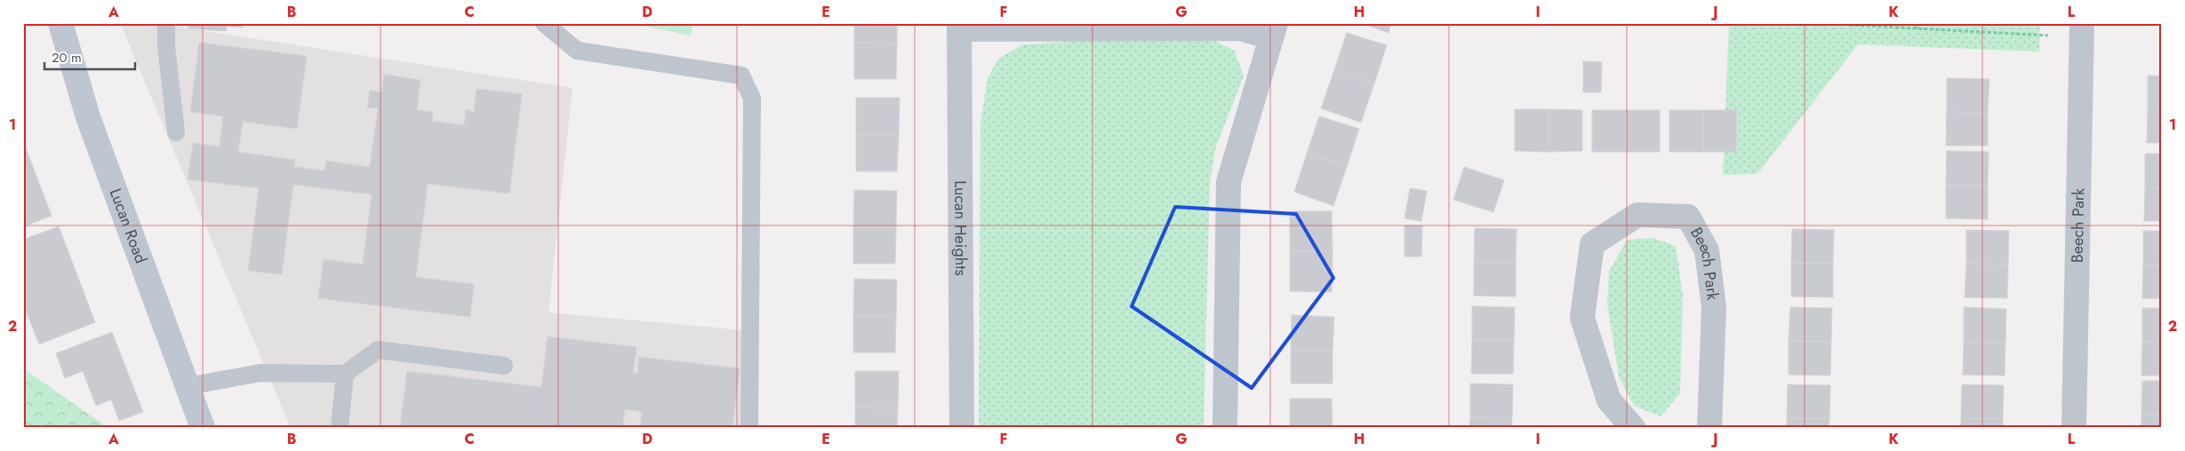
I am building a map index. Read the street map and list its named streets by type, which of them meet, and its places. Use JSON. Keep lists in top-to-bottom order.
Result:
{
  "streets": {
    "main road": ["Lucan Road"],
    "street": ["Beech Park", "Lucan Heights"]
  },
  "scale_bar": "20 m",
  "grid": {
    "columns": [
      "A",
      "B",
      "C",
      "D",
      "E",
      "F",
      "G",
      "H",
      "I",
      "J",
      "K",
      "L"
    ],
    "rows": ["1", "2"]
  }
}
